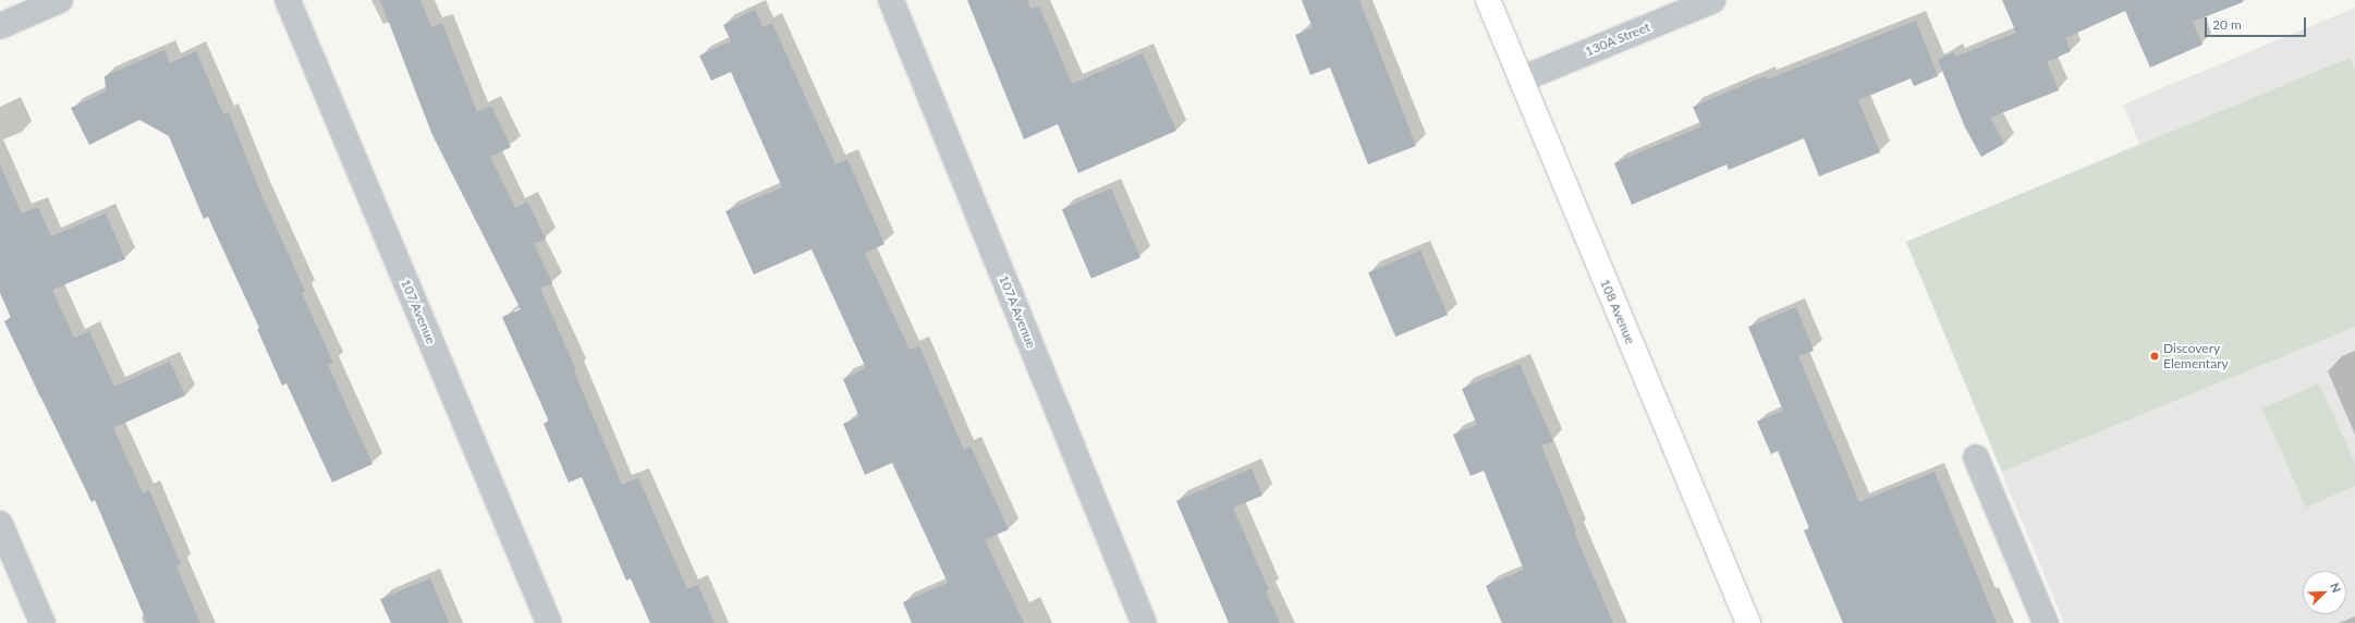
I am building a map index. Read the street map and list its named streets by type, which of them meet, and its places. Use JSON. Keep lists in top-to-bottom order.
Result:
{
  "streets": {
    "main road": ["108 Avenue"],
    "street": ["130A Street", "107 Avenue", "107A Avenue"]
  },
  "crossings": [
    ["130A Street", "108 Avenue"]
  ],
  "places": ["Discovery Elementary"],
  "scale_bar": "20 m",
  "north": "top right"
}
